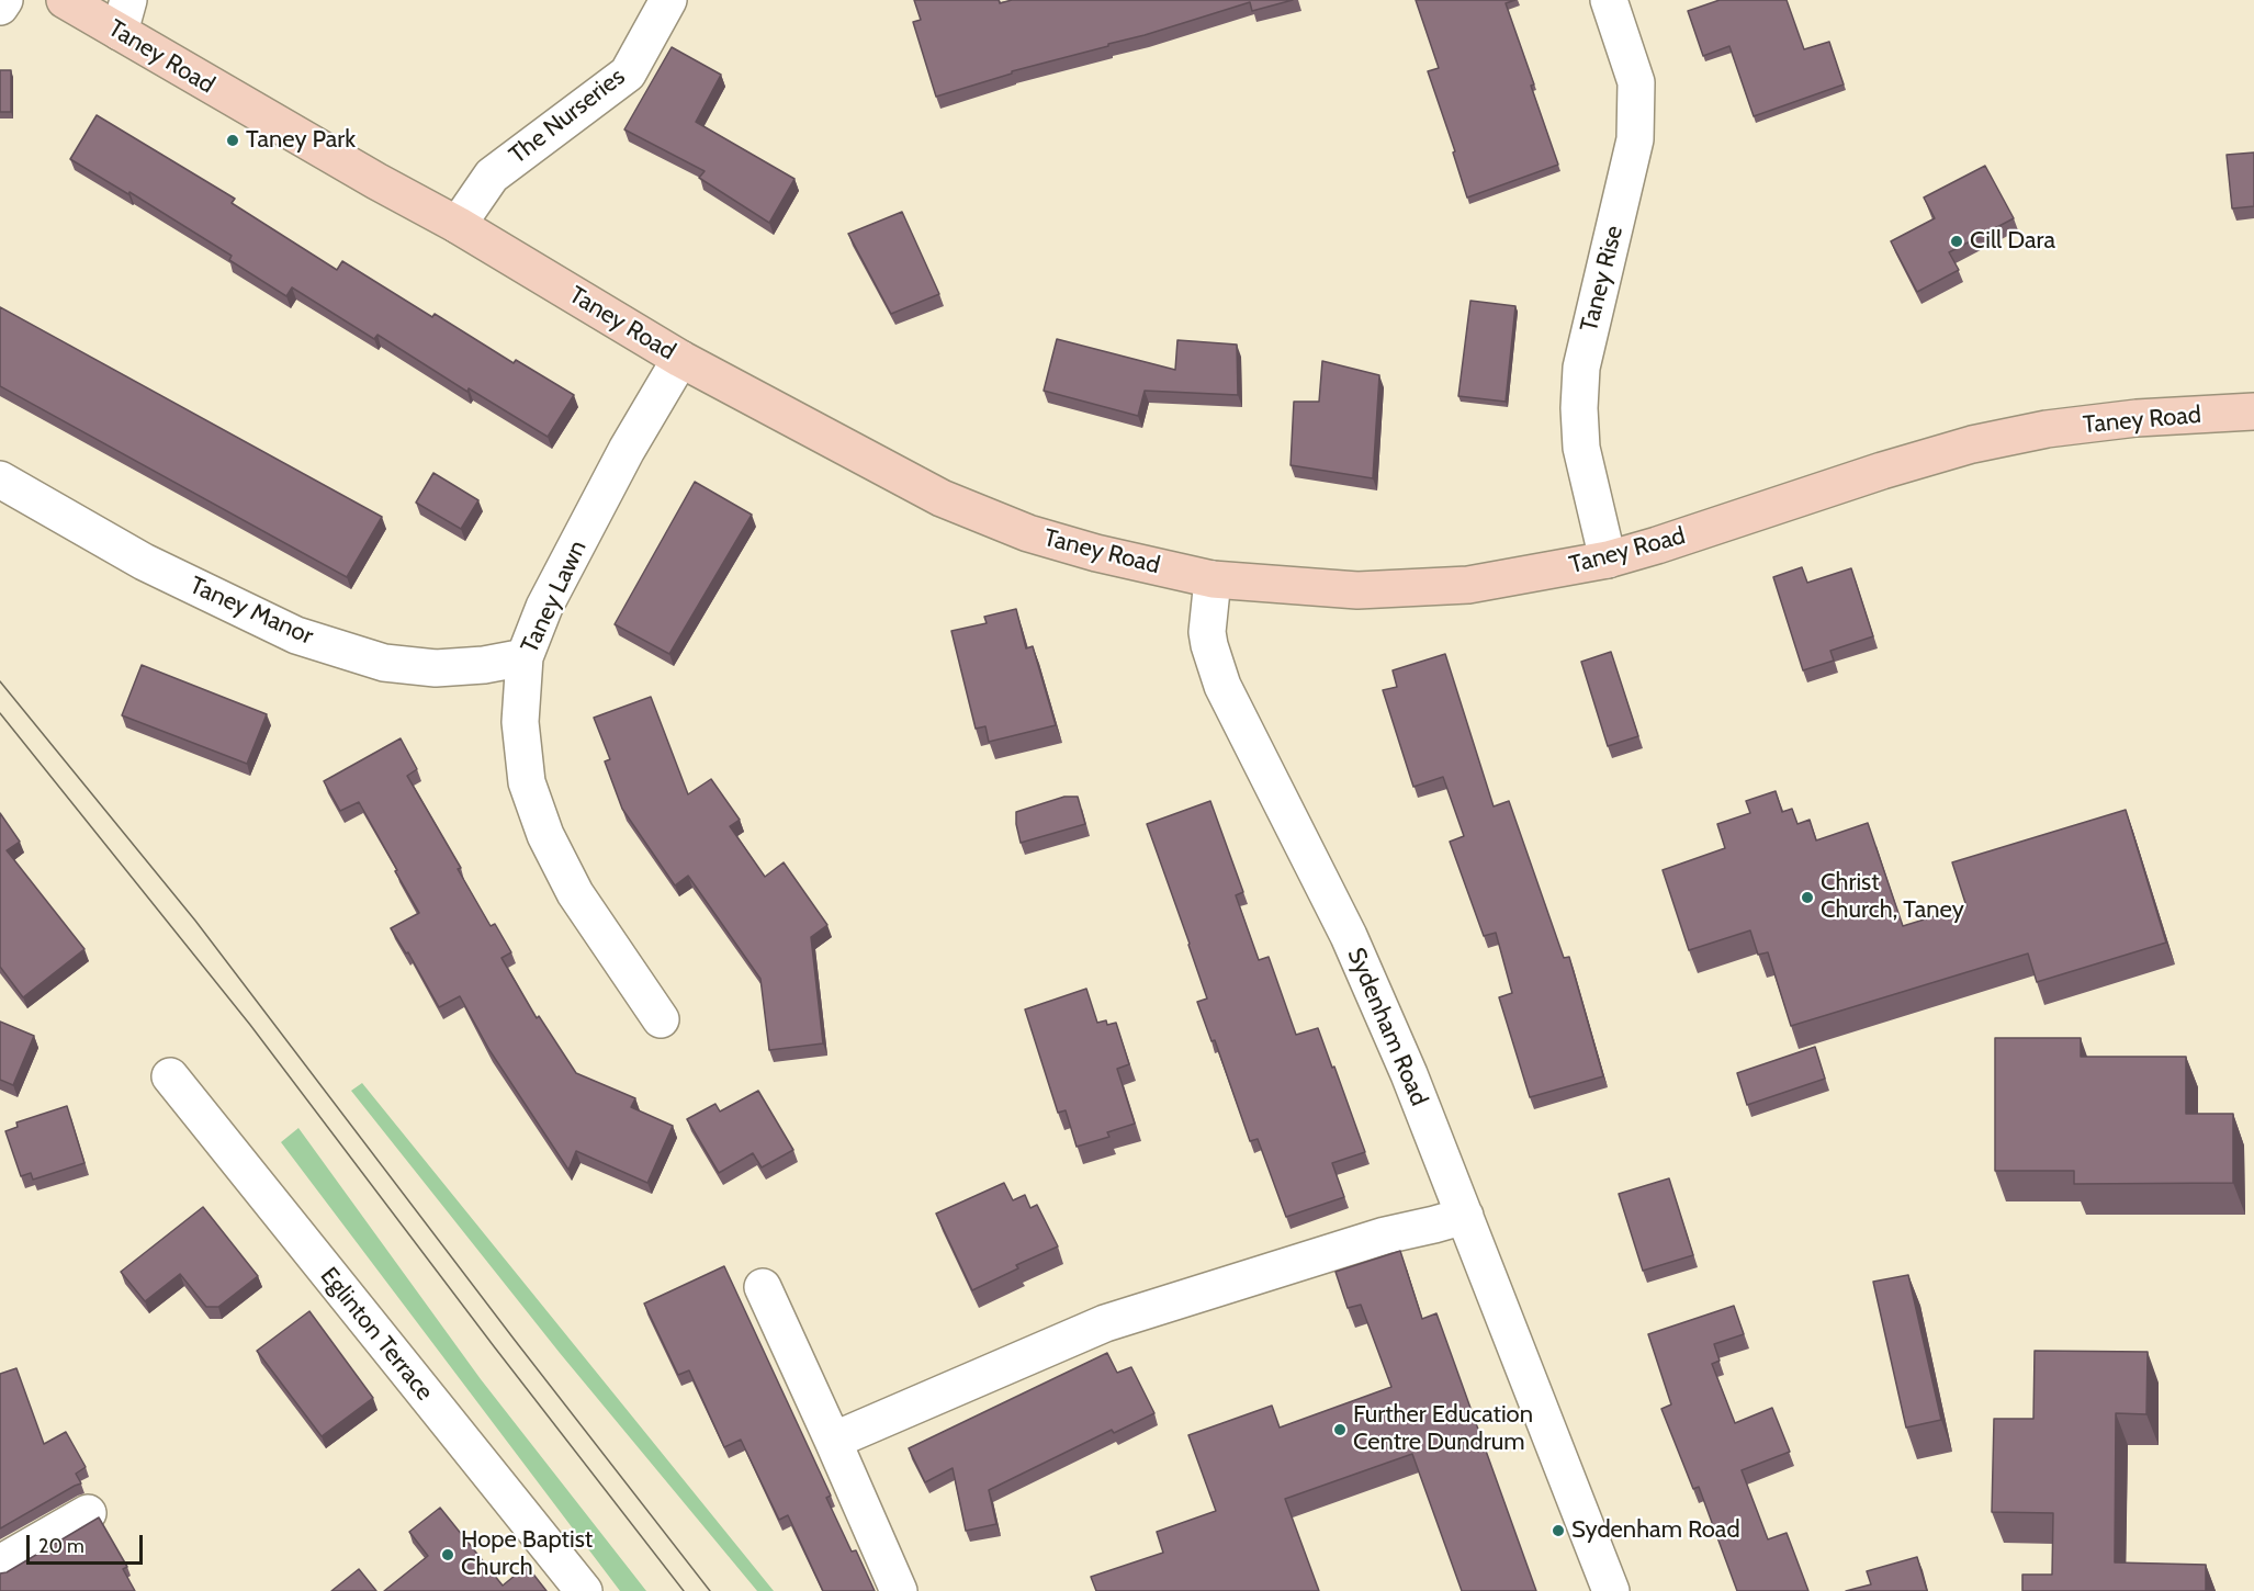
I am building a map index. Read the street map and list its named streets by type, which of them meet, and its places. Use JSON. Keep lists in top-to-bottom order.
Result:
{
  "streets": {
    "main road": ["Taney Road"],
    "street": [
      "The Nurseries",
      "Taney Rise",
      "Taney Lawn",
      "Taney Manor",
      "Sydenham Road",
      "Eglinton Terrace"
    ]
  },
  "crossings": [
    ["Taney Road", "The Nurseries"],
    ["Taney Road", "Taney Rise"],
    ["Taney Road", "Taney Lawn"],
    ["Taney Road", "Sydenham Road"],
    ["Taney Lawn", "Taney Manor"]
  ],
  "places": [
    "Taney Park",
    "Cill Dara",
    "Christ Church, Taney",
    "Further Education Centre Dundrum",
    "Sydenham Road",
    "Hope Baptist Church"
  ],
  "scale_bar": "20 m"
}
